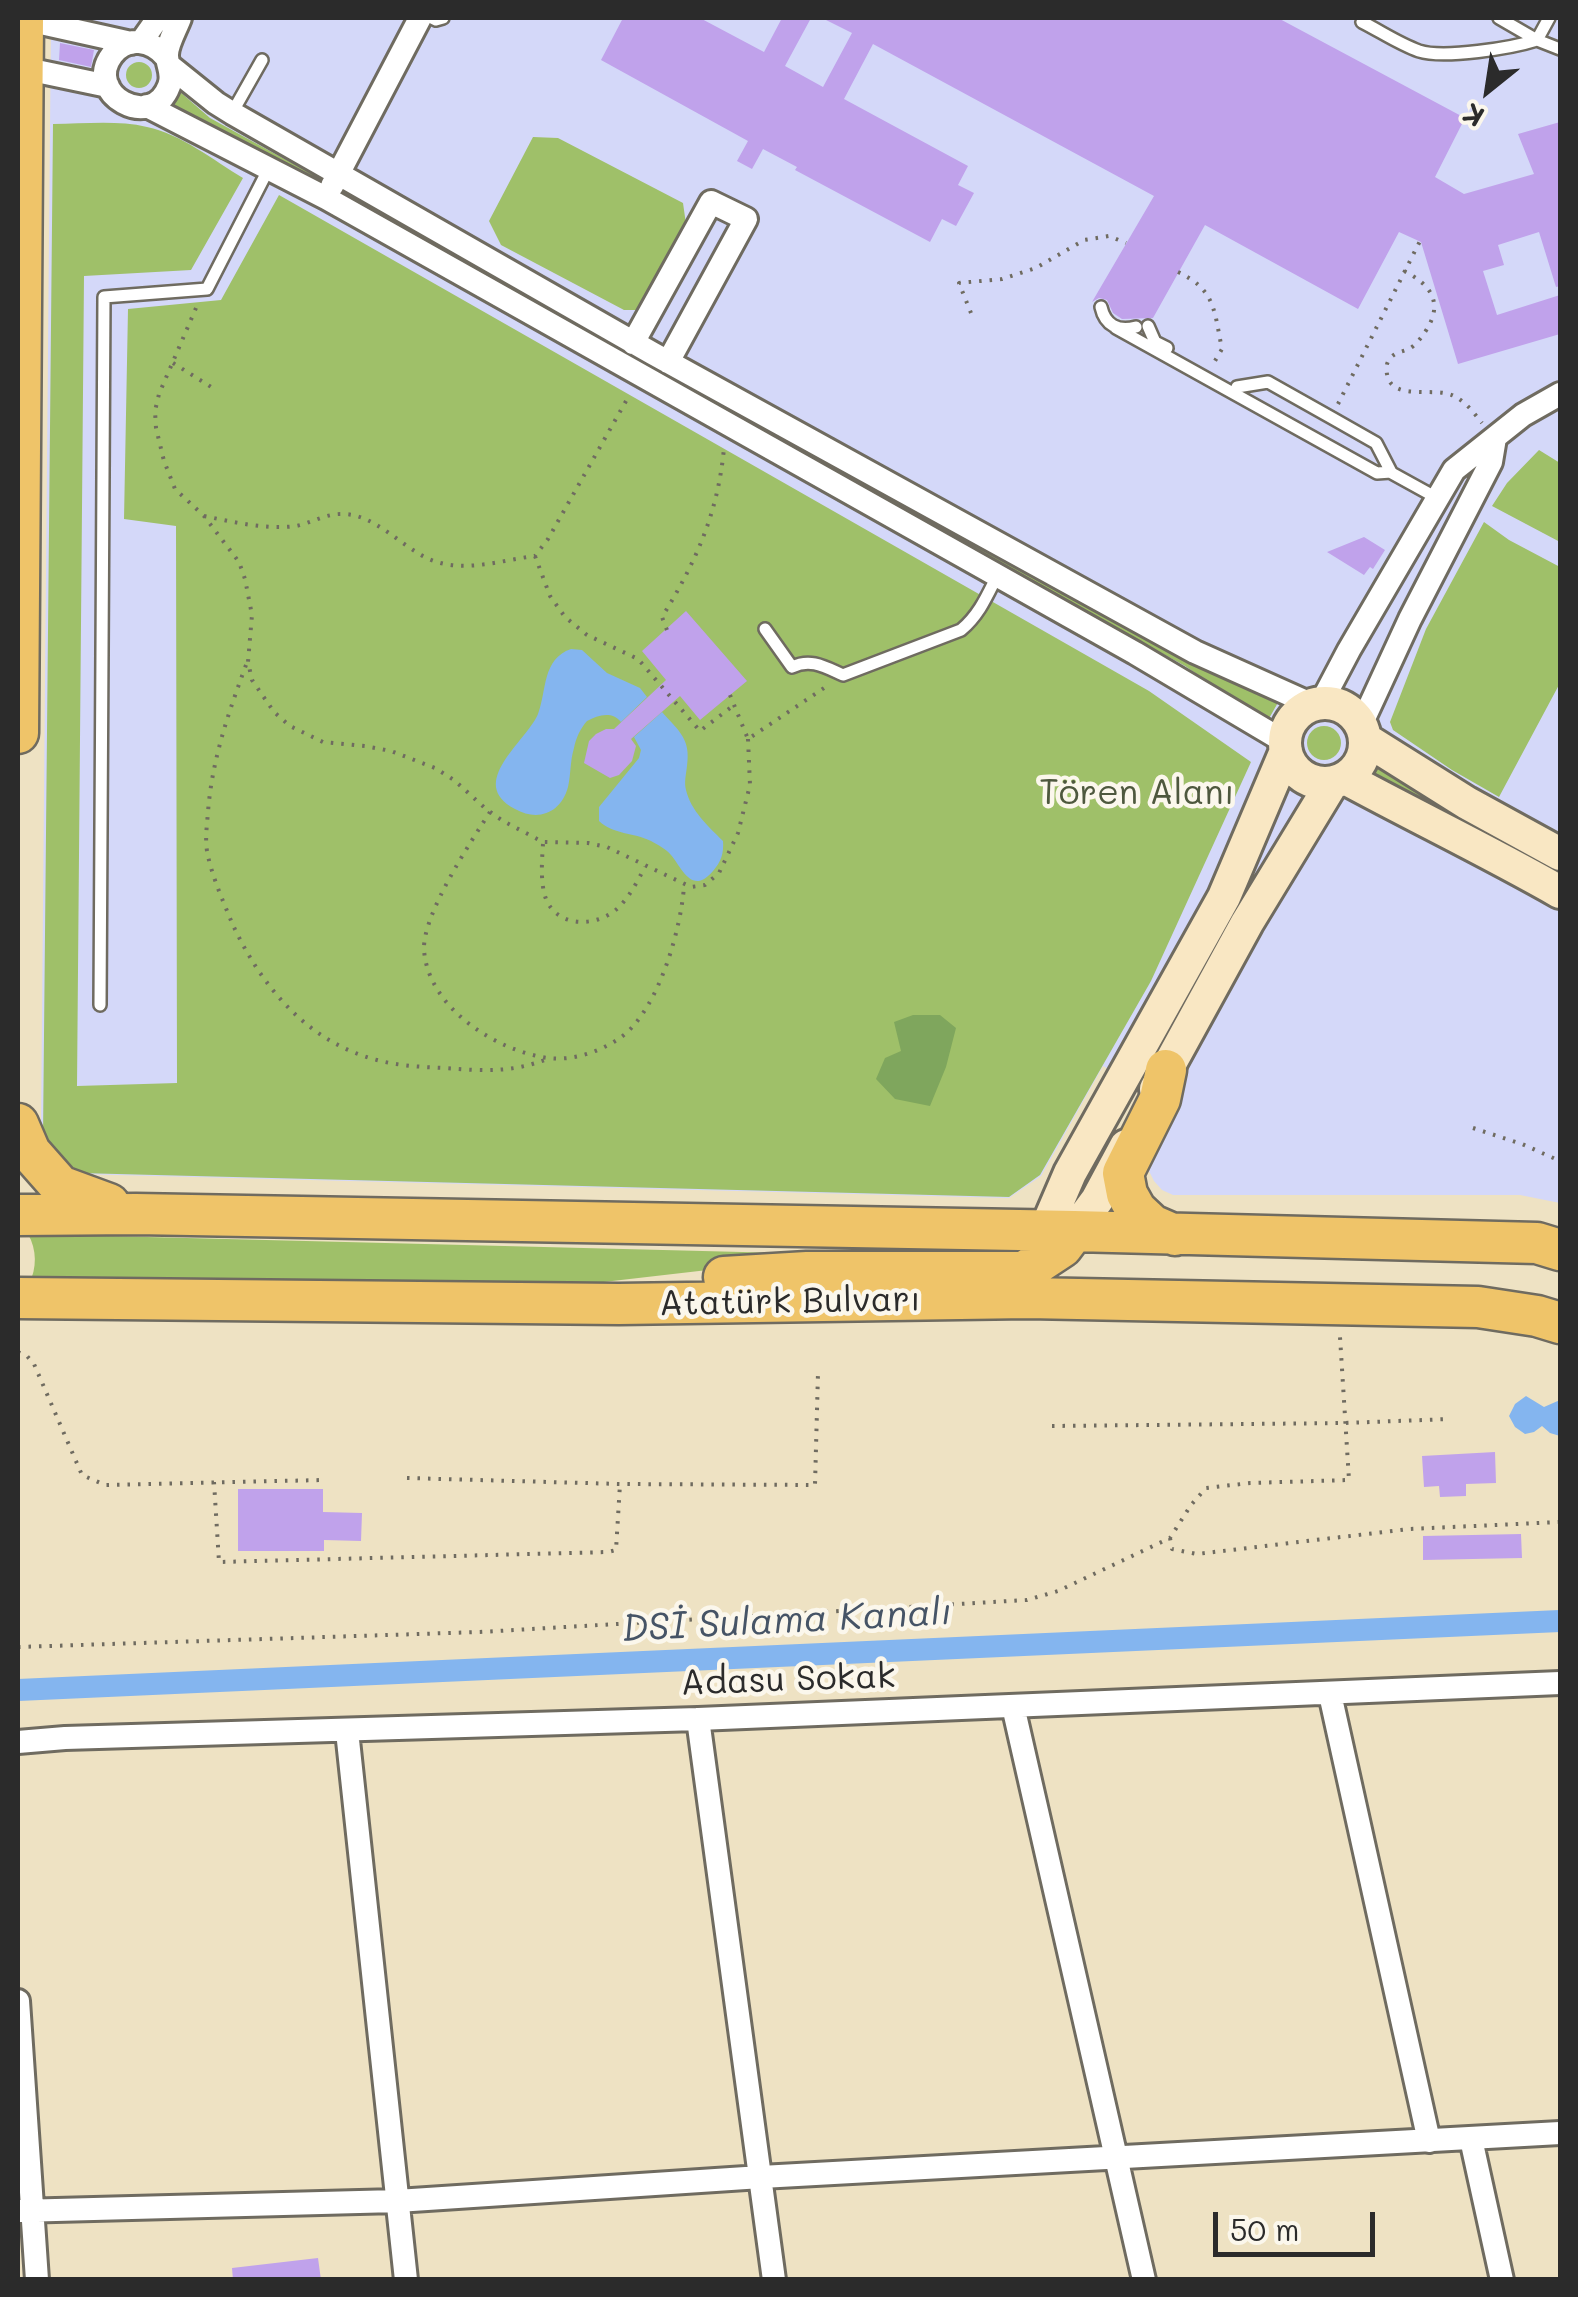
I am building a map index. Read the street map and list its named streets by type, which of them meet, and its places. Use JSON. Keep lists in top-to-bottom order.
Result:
{
  "streets": {
    "highway": ["Atatürk Bulvarı"],
    "street": ["Adasu Sokak"]
  },
  "water": ["DSİ Sulama Kanalı"],
  "parks": ["Tören Alanı"],
  "scale_bar": "50 m",
  "north": "bottom left"
}
